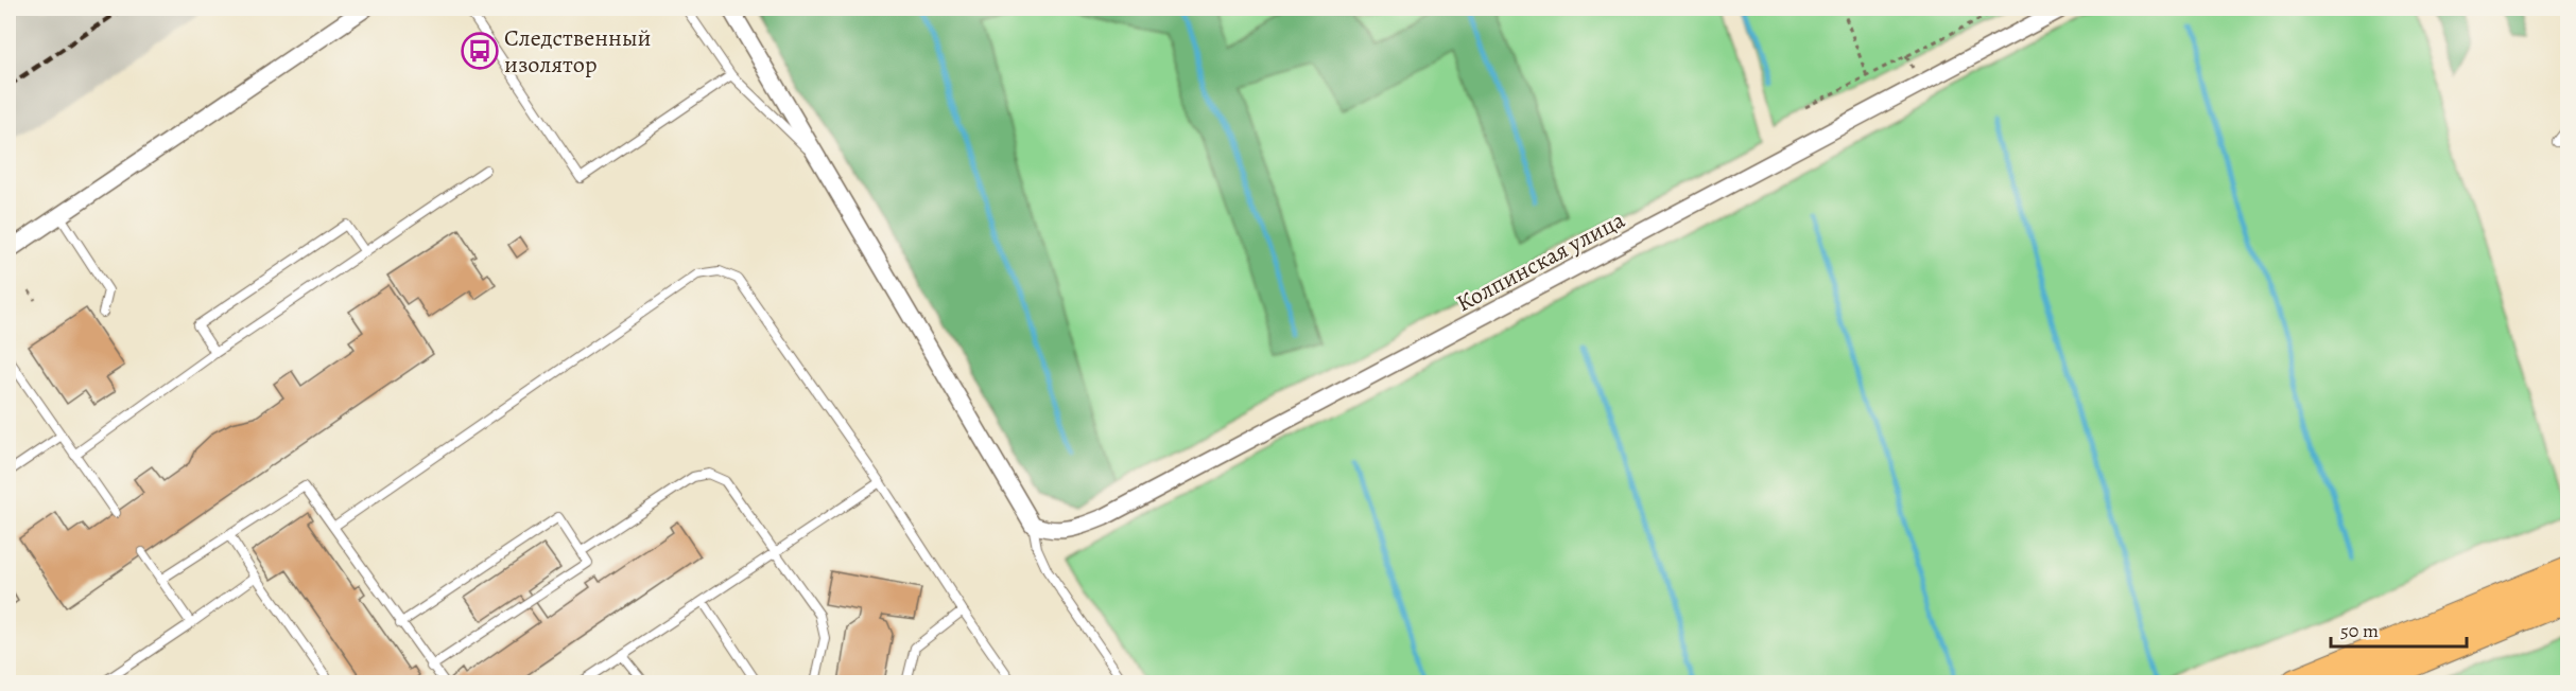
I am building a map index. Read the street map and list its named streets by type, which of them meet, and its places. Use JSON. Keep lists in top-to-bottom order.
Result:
{
  "streets": {
    "street": ["Колпинская улица"]
  },
  "places": {
    "bus stop": ["Следственный изолятор"]
  },
  "scale_bar": "50 m"
}
